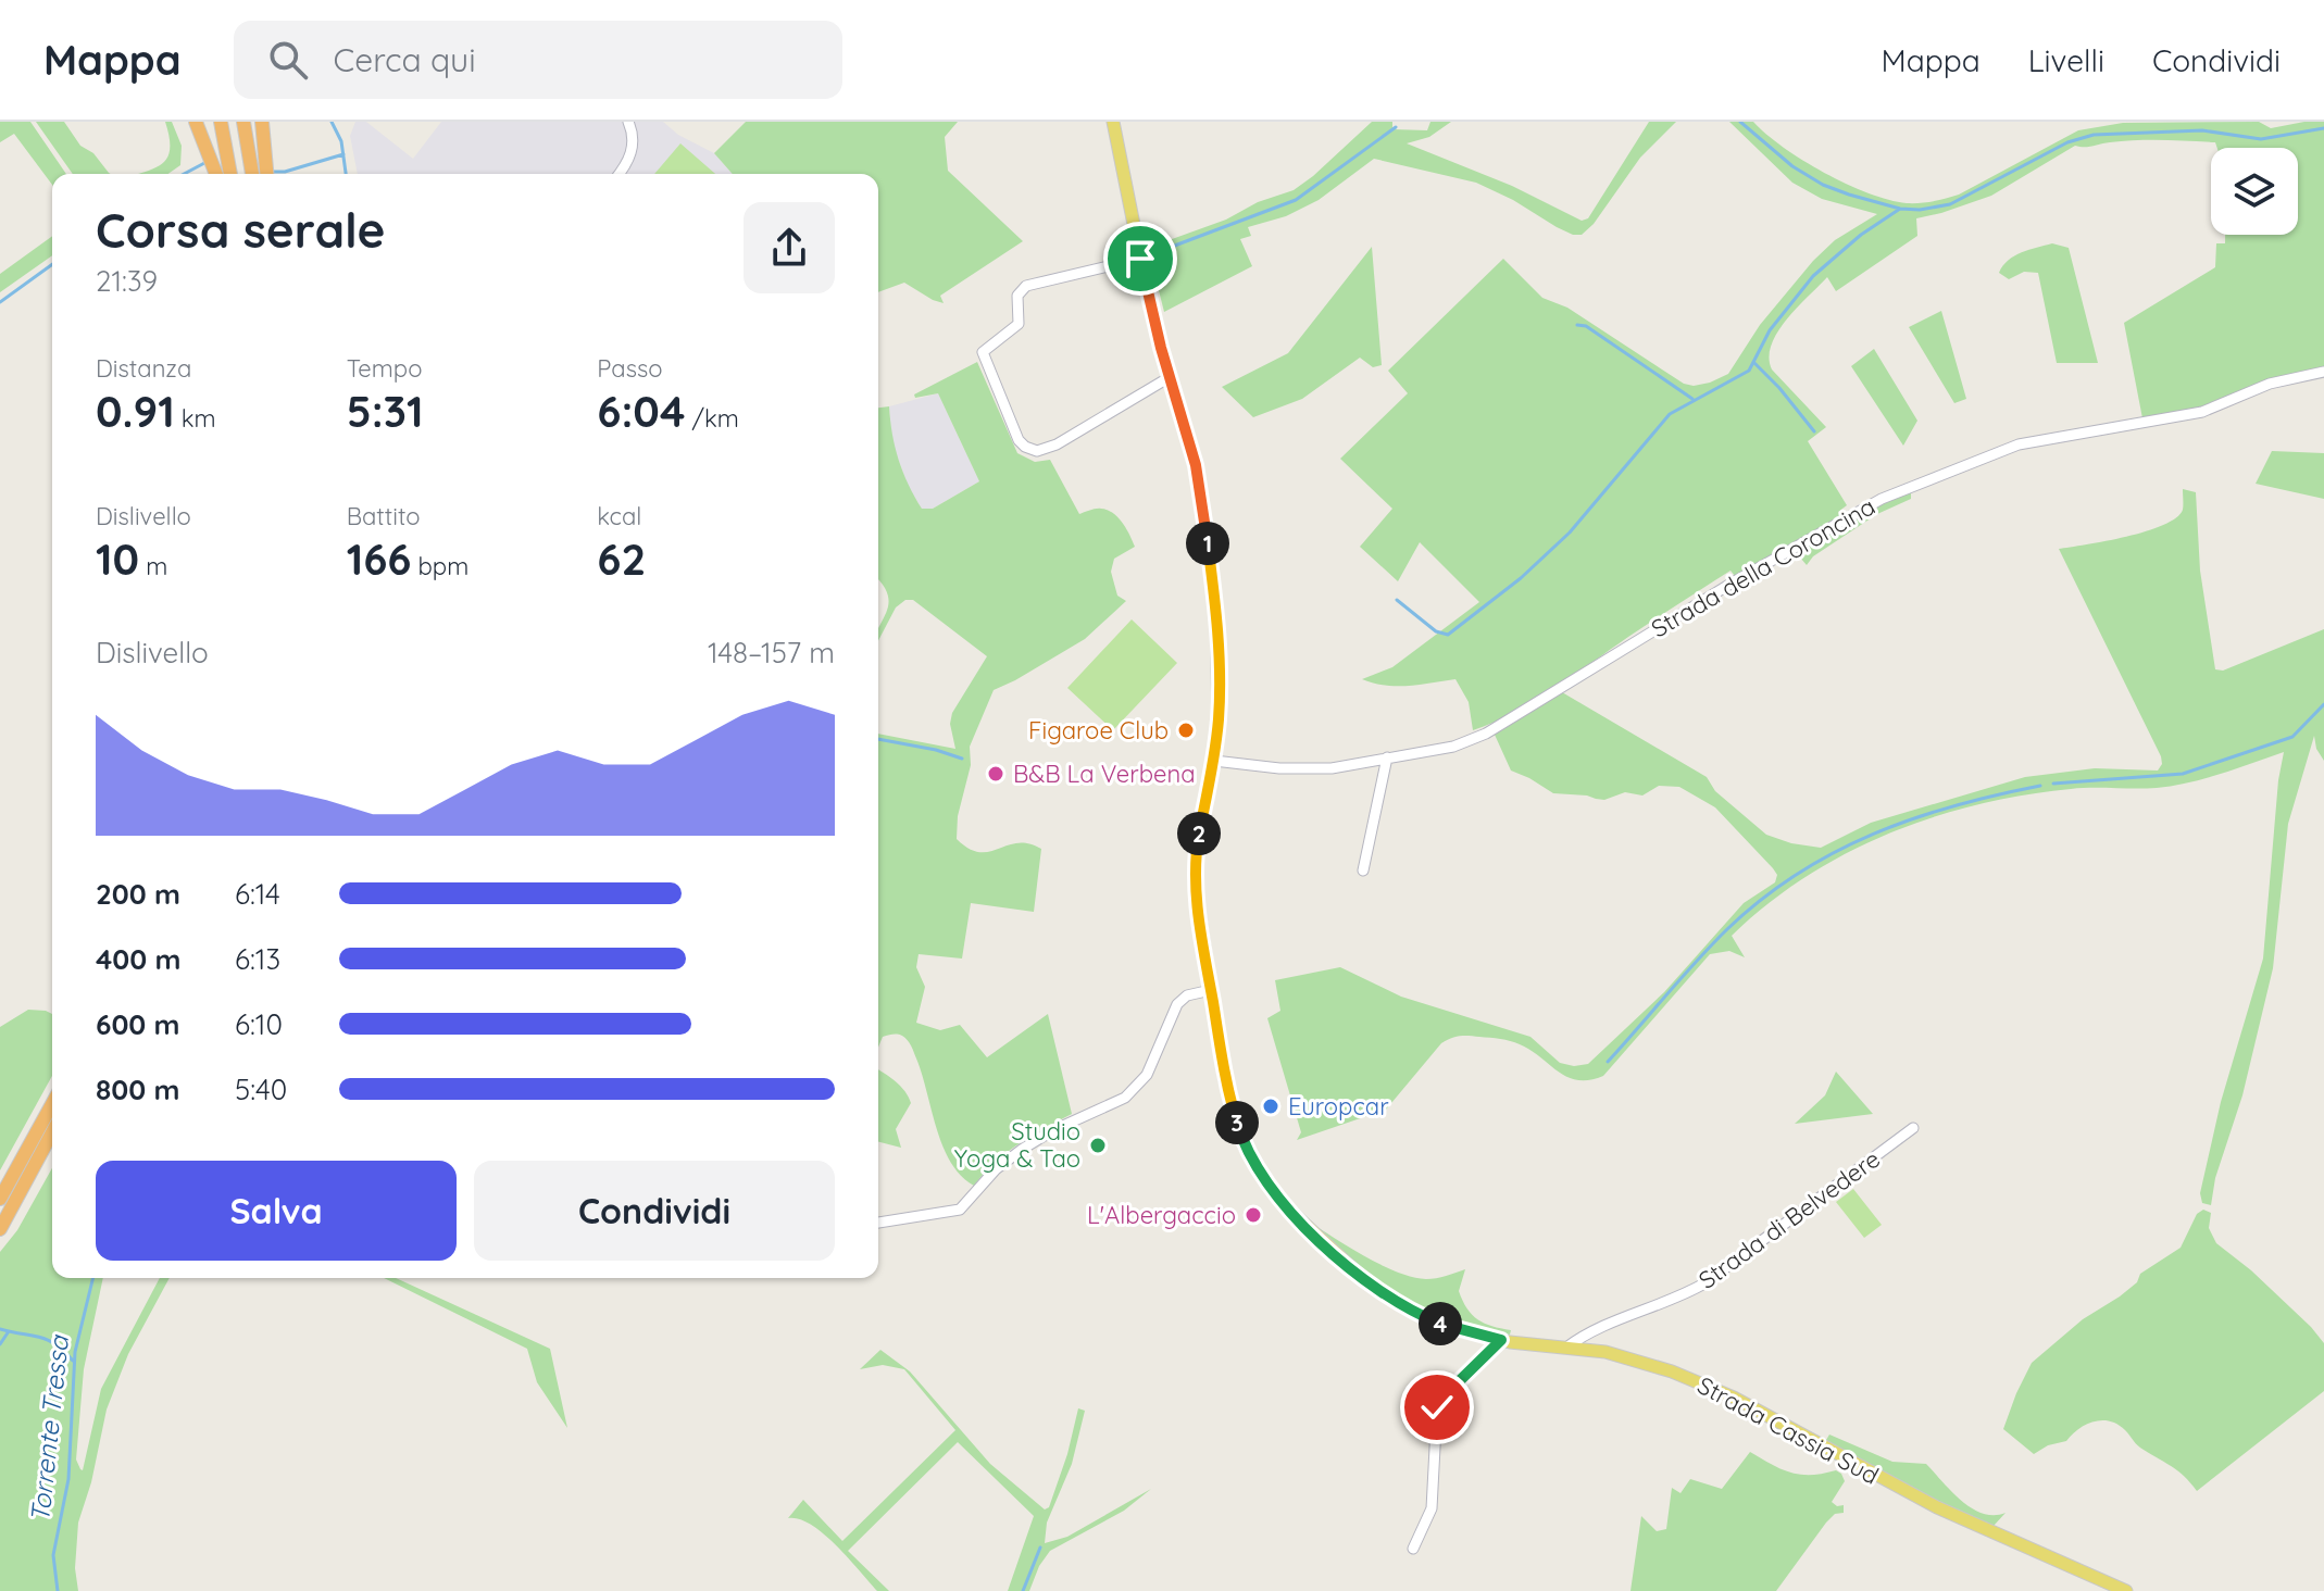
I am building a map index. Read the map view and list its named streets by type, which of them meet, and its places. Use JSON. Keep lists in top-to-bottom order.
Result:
{
  "streets": {
    "main road": ["Strada Cassia Sud"],
    "street": ["Strada della Coroncina", "Strada di Belvedere"]
  },
  "crossings": [
    ["Strada della Coroncina", "Strada Cassia Sud"],
    ["Strada di Belvedere", "Strada Cassia Sud"]
  ],
  "water": ["Torrente Tressa"],
  "places": [
    "Figaroe Club",
    "B&B La Verbena",
    "Europcar",
    "Studio Yoga & Tao",
    "L'Albergaccio"
  ],
  "page": {
    "header": "Mappa",
    "search": "Cerca qui",
    "nav": ["Mappa", "Livelli", "Condividi"],
    "heading": ["Corsa serale", "21:39"],
    "stats": [
      ["Distanza", "0.91 km"],
      ["Tempo", "5:31"],
      ["Passo", "6:04 /km"],
      ["Dislivello", "10 m"],
      ["Battito", "166 bpm"],
      ["kcal", "62"]
    ],
    "pins": [
      "1",
      "2",
      "3",
      "4"
    ],
    "chart": ["Dislivello", "148–157 m"],
    "list": [
      {
        "name": "200 m",
        "note": "6:14"
      },
      {
        "name": "400 m",
        "note": "6:13"
      },
      {
        "name": "600 m",
        "note": "6:10"
      },
      {
        "name": "800 m",
        "note": "5:40"
      }
    ],
    "buttons": ["Salva", "Condividi"]
  }
}
